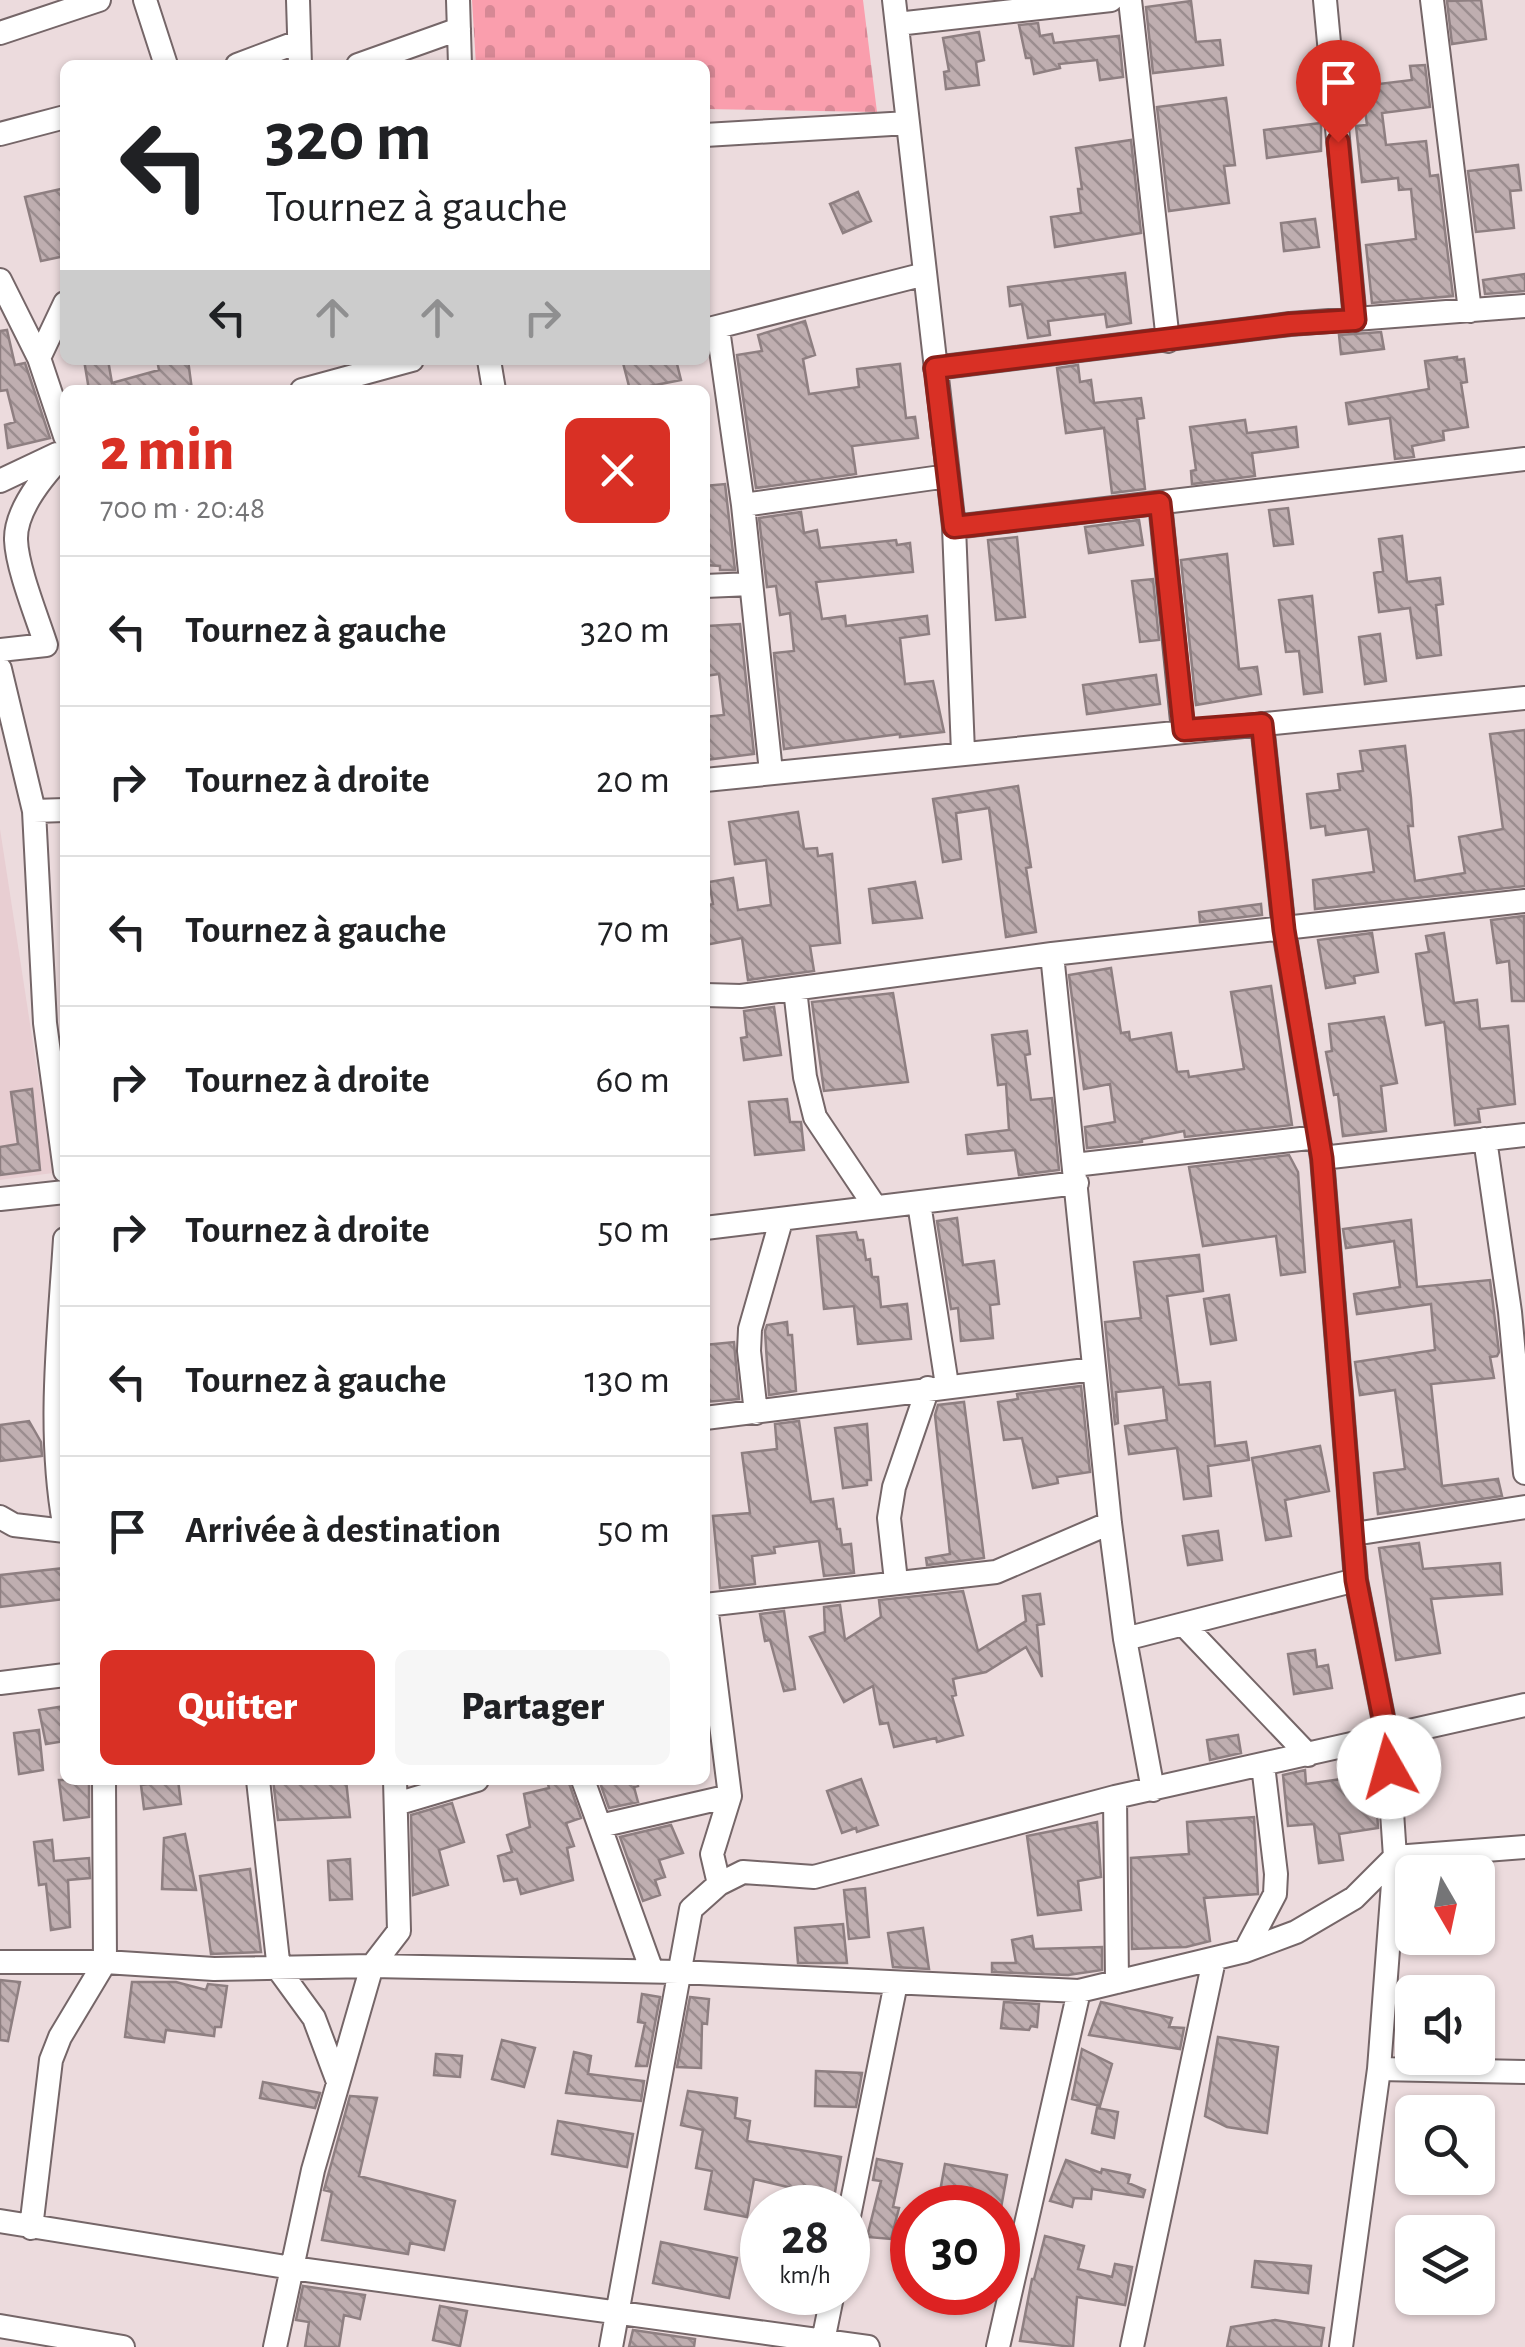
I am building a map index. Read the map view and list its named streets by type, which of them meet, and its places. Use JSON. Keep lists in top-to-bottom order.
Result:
{
  "north": "bottom",
  "page": {
    "turn": ["320 m", "Tournez à gauche"],
    "heading": ["2 min", "700 m · 20:48"],
    "list": [
      {
        "name": "Tournez à gauche",
        "value": "320 m"
      },
      {
        "name": "Tournez à droite",
        "value": "20 m"
      },
      {
        "name": "Tournez à gauche",
        "value": "70 m"
      },
      {
        "name": "Tournez à droite",
        "value": "60 m"
      },
      {
        "name": "Tournez à droite",
        "value": "50 m"
      },
      {
        "name": "Tournez à gauche",
        "value": "130 m"
      },
      {
        "name": "Arrivée à destination",
        "value": "50 m"
      }
    ],
    "buttons": ["Quitter", "Partager"],
    "speed": "28 km/h",
    "limit": "30"
  }
}
